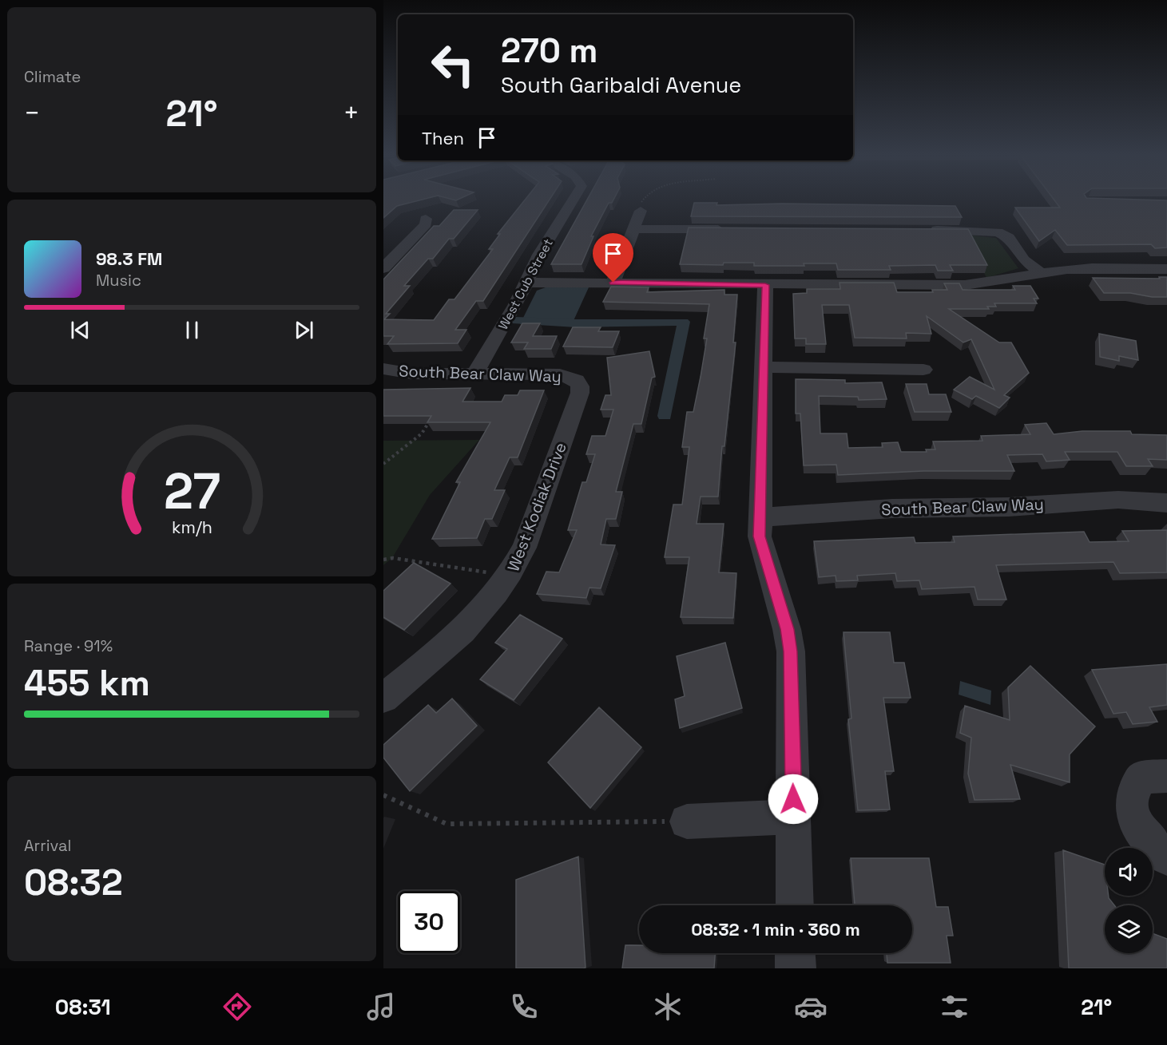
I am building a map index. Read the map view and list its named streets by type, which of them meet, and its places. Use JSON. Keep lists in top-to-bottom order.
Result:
{
  "streets": {
    "street": ["West Cub Street", "South Bear Claw Way", "West Kodiak Drive"]
  },
  "crossings": [
    ["West Cub Street", "South Bear Claw Way"],
    ["South Bear Claw Way", "West Kodiak Drive"]
  ],
  "page": {
    "tile": [
      "Climate",
      ["Range · 91%", "455 km"],
      ["Arrival", "08:32"]
    ],
    "turn": ["270 m", "South Garibaldi Avenue"],
    "heat": ["−", "21°", "+"],
    "then": "Then",
    "song": ["98.3 FM", "Music"],
    "limit": "30",
    "trip": "08:32 · 1 min · 360 m",
    "tabs": ["08:31", "21°"],
    "gauge": ["27", "km/h"]
  }
}
